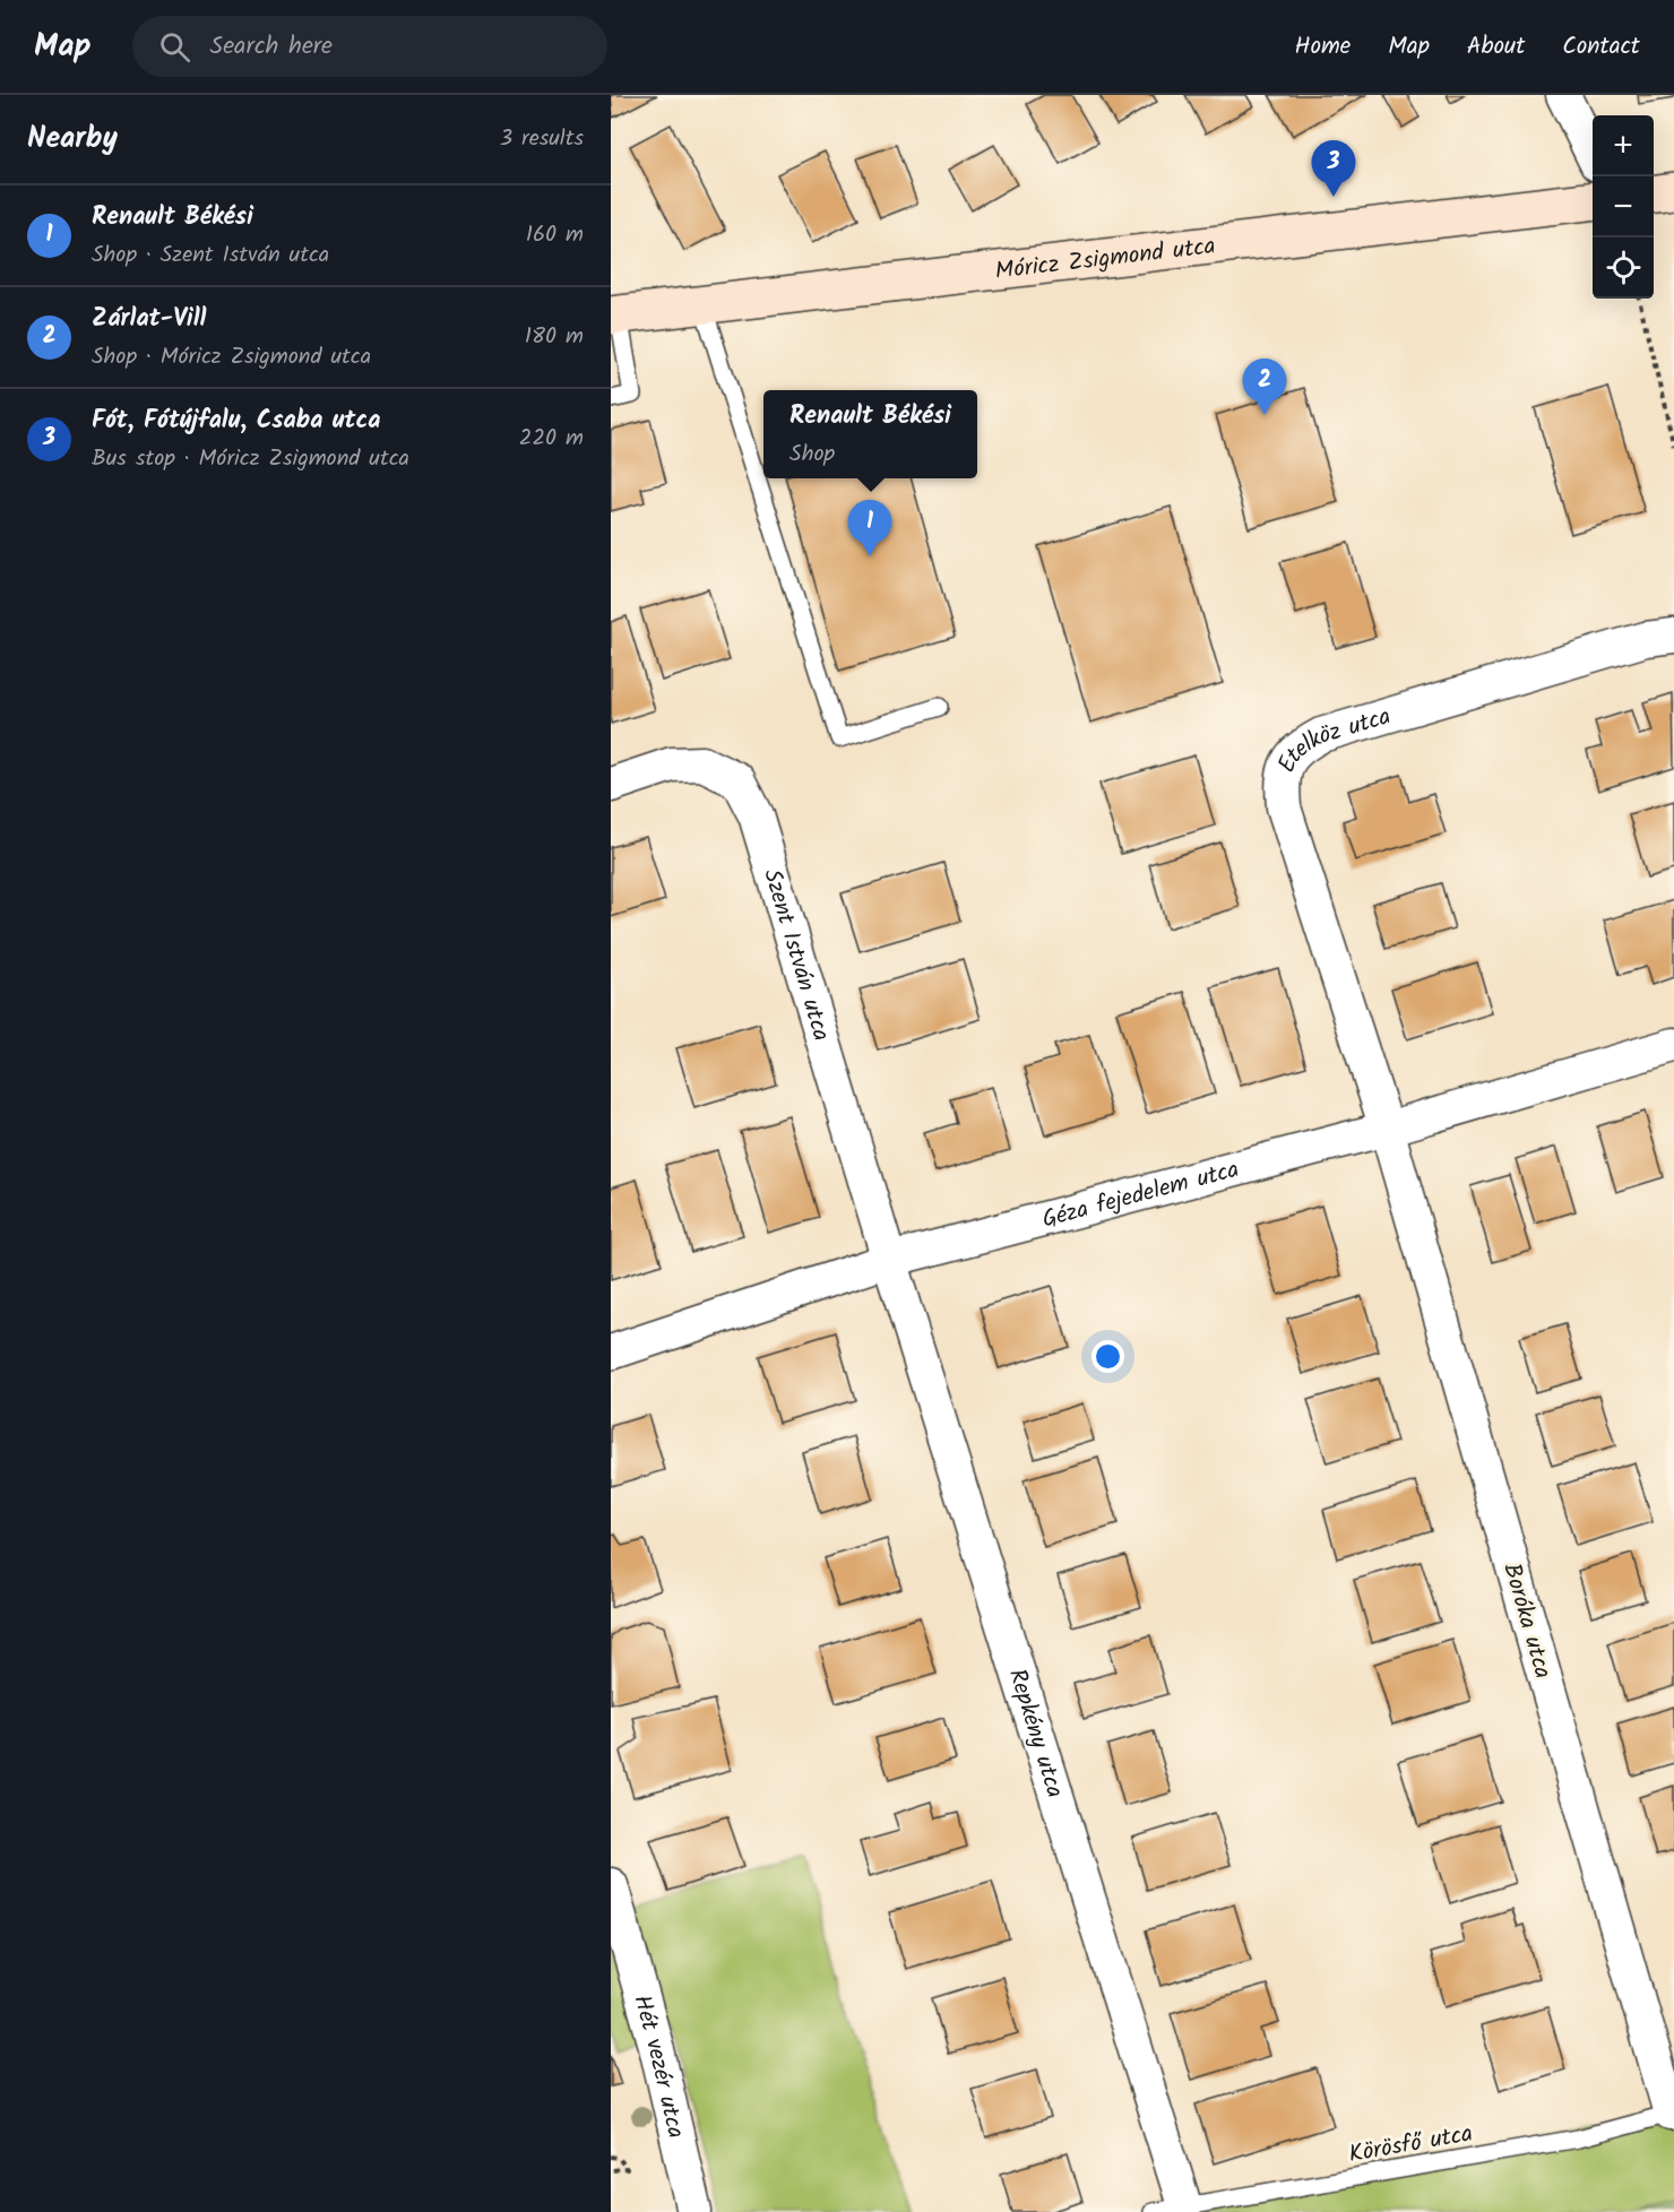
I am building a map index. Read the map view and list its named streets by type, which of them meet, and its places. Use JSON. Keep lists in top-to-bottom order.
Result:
{
  "streets": {
    "street": [
      "Móricz Zsigmond utca",
      "Etelköz utca",
      "Szent István utca",
      "Géza fejedelem utca",
      "Boróka utca",
      "Repkény utca",
      "Hét vezér utca"
    ],
    "lane": ["Körösfő utca"]
  },
  "crossings": [
    ["Etelköz utca", "Géza fejedelem utca"],
    ["Etelköz utca", "Boróka utca"],
    ["Szent István utca", "Géza fejedelem utca"],
    ["Szent István utca", "Repkény utca"],
    ["Géza fejedelem utca", "Boróka utca"],
    ["Géza fejedelem utca", "Repkény utca"],
    ["Boróka utca", "Körösfő utca"],
    ["Repkény utca", "Körösfő utca"]
  ],
  "page": {
    "header": "Map",
    "search": "Search here",
    "nav": [
      "Home",
      "Map",
      "About",
      "Contact"
    ],
    "heading": ["Nearby", "3 results"],
    "map_buttons": ["+", "−"],
    "pins": ["3", "2", "1"],
    "list": [
      {
        "mark": "1",
        "name": "Renault Békési",
        "note": "Shop · Szent István utca",
        "value": "160 m"
      },
      {
        "mark": "2",
        "name": "Zárlat-Vill",
        "note": "Shop · Móricz Zsigmond utca",
        "value": "180 m"
      },
      {
        "mark": "3",
        "name": "Fót, Fótújfalu, Csaba utca",
        "note": "Bus stop · Móricz Zsigmond utca",
        "value": "220 m"
      }
    ],
    "popup": ["Renault Békési", "Shop"]
  }
}
